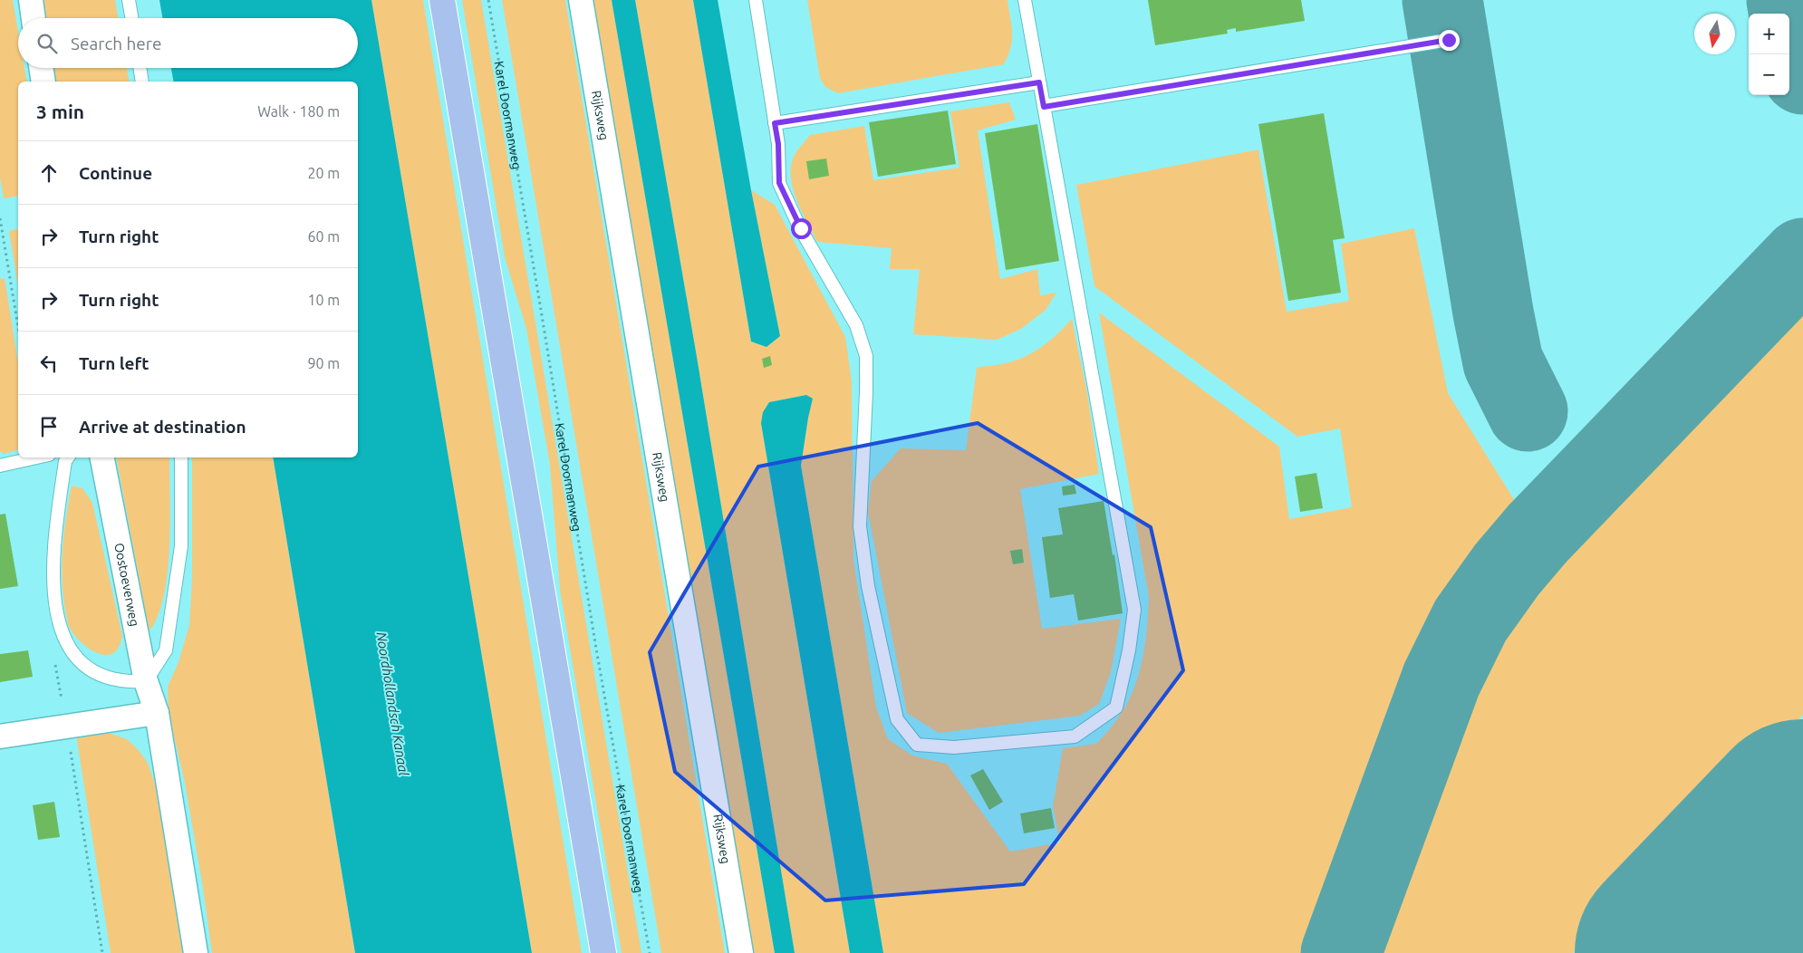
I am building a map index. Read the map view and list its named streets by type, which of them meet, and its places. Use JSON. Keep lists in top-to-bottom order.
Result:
{
  "streets": {
    "street": ["Rijksweg", "Oostoeverweg"],
    "path": ["Karel Doormanweg"]
  },
  "water": ["Noordhollandsch Kanaal"],
  "north": "bottom",
  "page": {
    "map_buttons": ["+", "−"],
    "search": "Search here",
    "heading": ["3 min", "Walk · 180 m"],
    "list": [
      ["Continue", "20 m"],
      ["Turn right", "60 m"],
      ["Turn right", "10 m"],
      ["Turn left", "90 m"],
      "Arrive at destination"
    ]
  }
}
